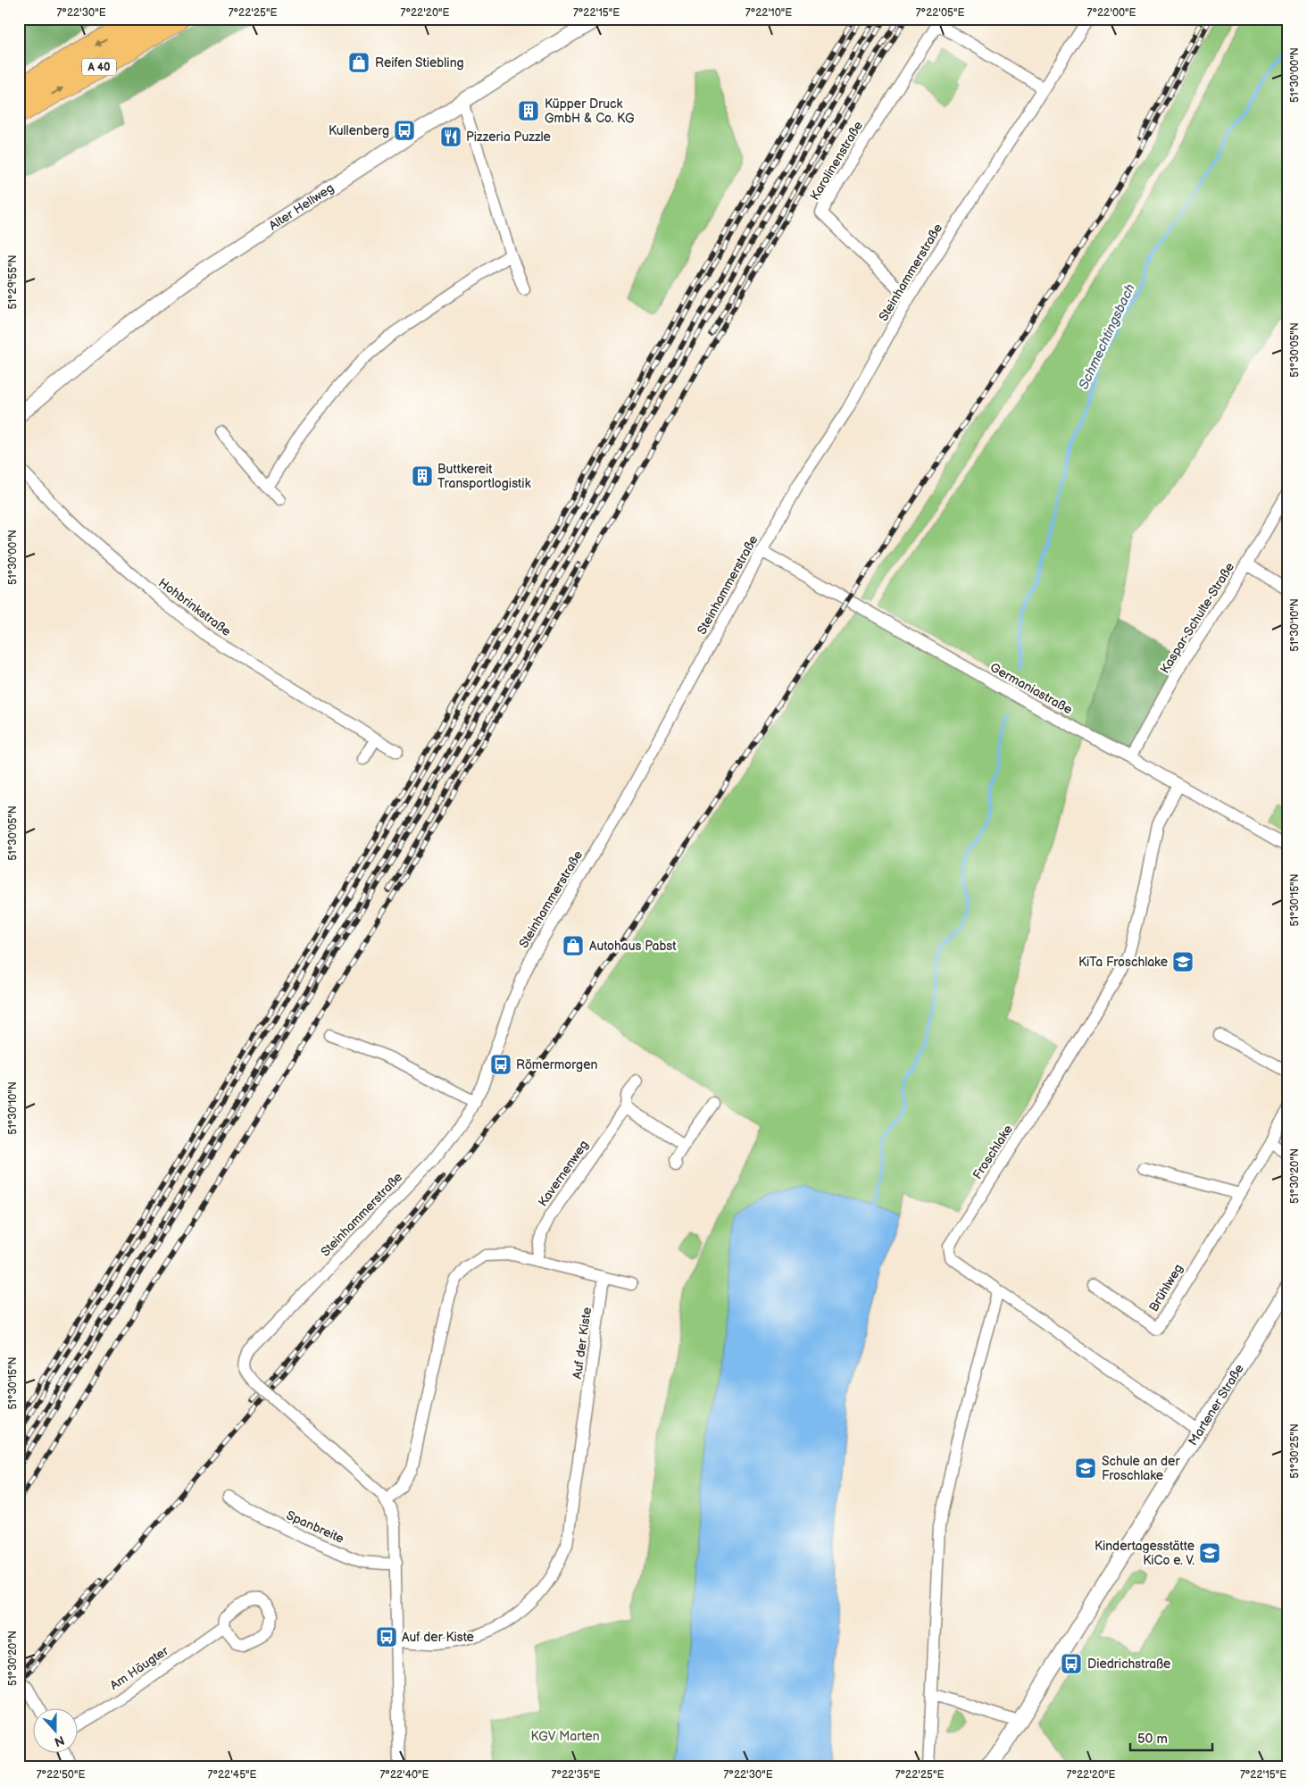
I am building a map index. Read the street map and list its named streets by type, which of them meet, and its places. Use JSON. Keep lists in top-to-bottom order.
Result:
{
  "streets": {
    "highway": ["A 40"],
    "street": [
      "Karolinenstraße",
      "Alter Hellweg",
      "Steinhammerstraße",
      "Hohbrinkstraße",
      "Kaspar-Schulte-Straße",
      "Germaniastraße",
      "Froschlake",
      "Kavernenweg",
      "Brühlweg",
      "Auf der Kiste",
      "Martener Straße",
      "Spanbreite",
      "Am Häugter"
    ]
  },
  "crossings": [
    ["Karolinenstraße", "Steinhammerstraße"],
    ["Steinhammerstraße", "Germaniastraße"],
    ["Steinhammerstraße", "Auf der Kiste"],
    ["Steinhammerstraße", "Spanbreite"],
    ["Kaspar-Schulte-Straße", "Germaniastraße"],
    ["Germaniastraße", "Froschlake"],
    ["Froschlake", "Martener Straße"]
  ],
  "water": ["Schmechtingsbach"],
  "parks": ["KGV Marten"],
  "places": {
    "shop": ["Reifen Stiebling", "Autohaus Pabst"],
    "building": ["Küpper Druck GmbH & Co. KG", "Buttkereit Transportlogistik"],
    "bus stop": [
      "Kullenberg",
      "Römermorgen",
      "Auf der Kiste",
      "Diedrichstraße"
    ],
    "restaurant": ["Pizzeria Puzzle"],
    "school or university": ["KiTa Froschlake", "Schule an der Froschlake", "Kindertagesstätte KiCo e. V."]
  },
  "scale_bar": "50 m",
  "north": "bottom",
  "coordinates": [
    "7°22'30\"E",
    "7°22'25\"E",
    "7°22'20\"E",
    "7°22'15\"E",
    "7°22'10\"E",
    "7°22'05\"E",
    "7°22'00\"E",
    "51°30'00\"N",
    "51°29'55\"N",
    "51°30'05\"N",
    "51°30'10\"N",
    "51°30'15\"N",
    "51°30'20\"N",
    "51°30'25\"N",
    "7°22'50\"E",
    "7°22'45\"E",
    "7°22'40\"E",
    "7°22'35\"E"
  ]
}
